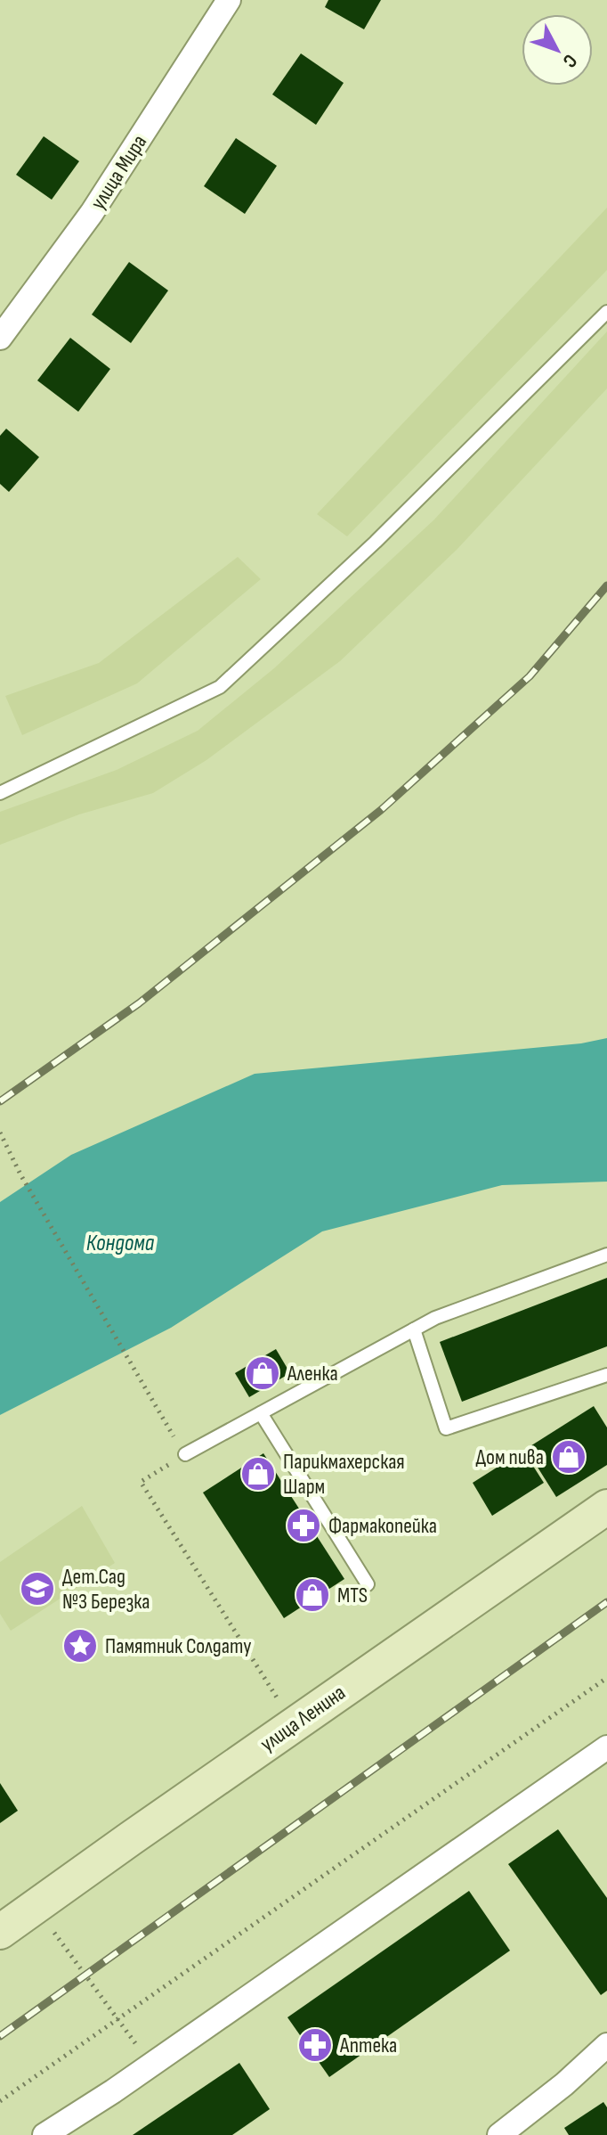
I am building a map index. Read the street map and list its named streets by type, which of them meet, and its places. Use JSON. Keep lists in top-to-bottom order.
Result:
{
  "streets": {
    "street": ["улица Мира", "улица Ленина"]
  },
  "water": ["Кондома"],
  "places": {
    "shop": [
      "Аленка",
      "Дом пива",
      "Парикмахерская Шарм",
      "MTS"
    ],
    "pharmacy": ["Фармакопейка", "Аптека"],
    "school or university": ["Дет.Сад №3 Березка"],
    "place": ["Памятник Солдату"]
  },
  "north": "bottom right"
}
